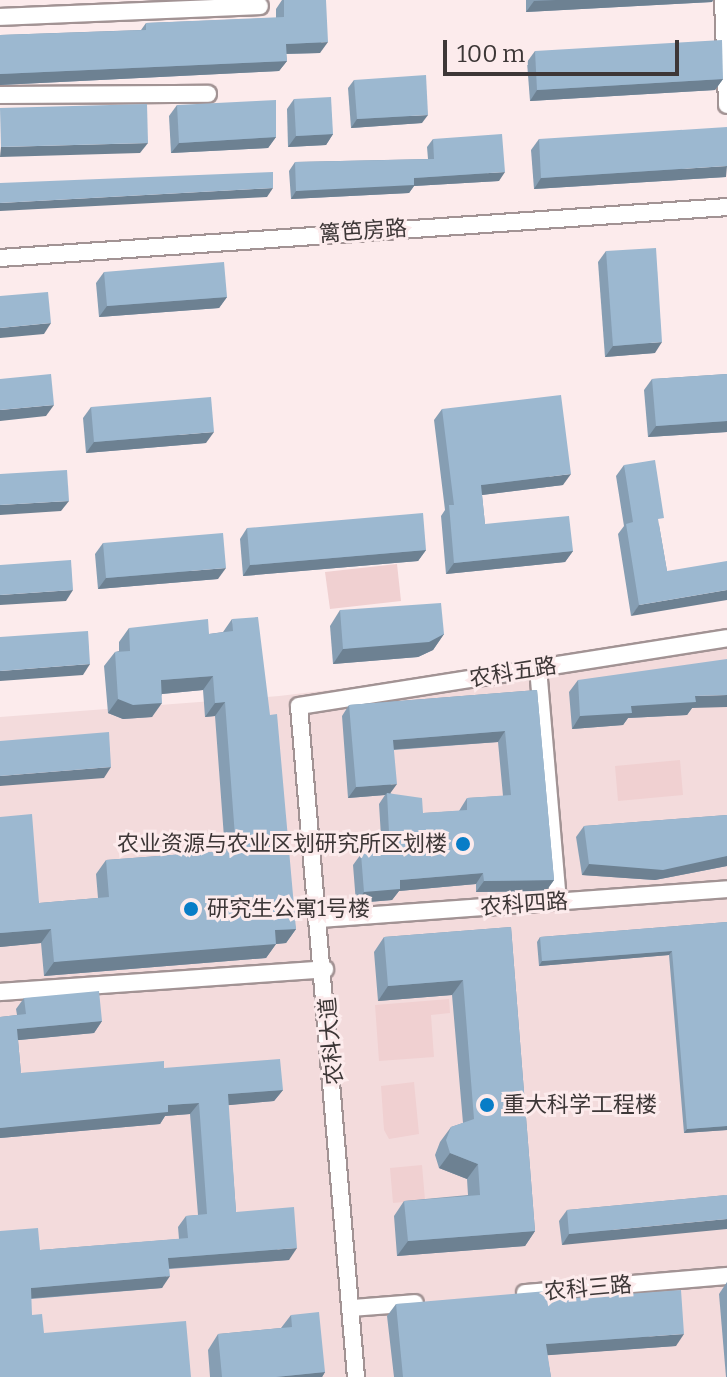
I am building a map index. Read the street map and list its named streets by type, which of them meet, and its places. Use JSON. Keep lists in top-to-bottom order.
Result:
{
  "streets": {
    "street": [
      "篱笆房路",
      "农科五路",
      "农科四路",
      "农科大道",
      "农科三路"
    ]
  },
  "crossings": [
    ["农科五路", "农科大道"],
    ["农科四路", "农科大道"]
  ],
  "places": ["农业资源与农业区划研究所区划楼", "研究生公寓1号楼", "重大科学工程楼"],
  "scale_bar": "100 m"
}
